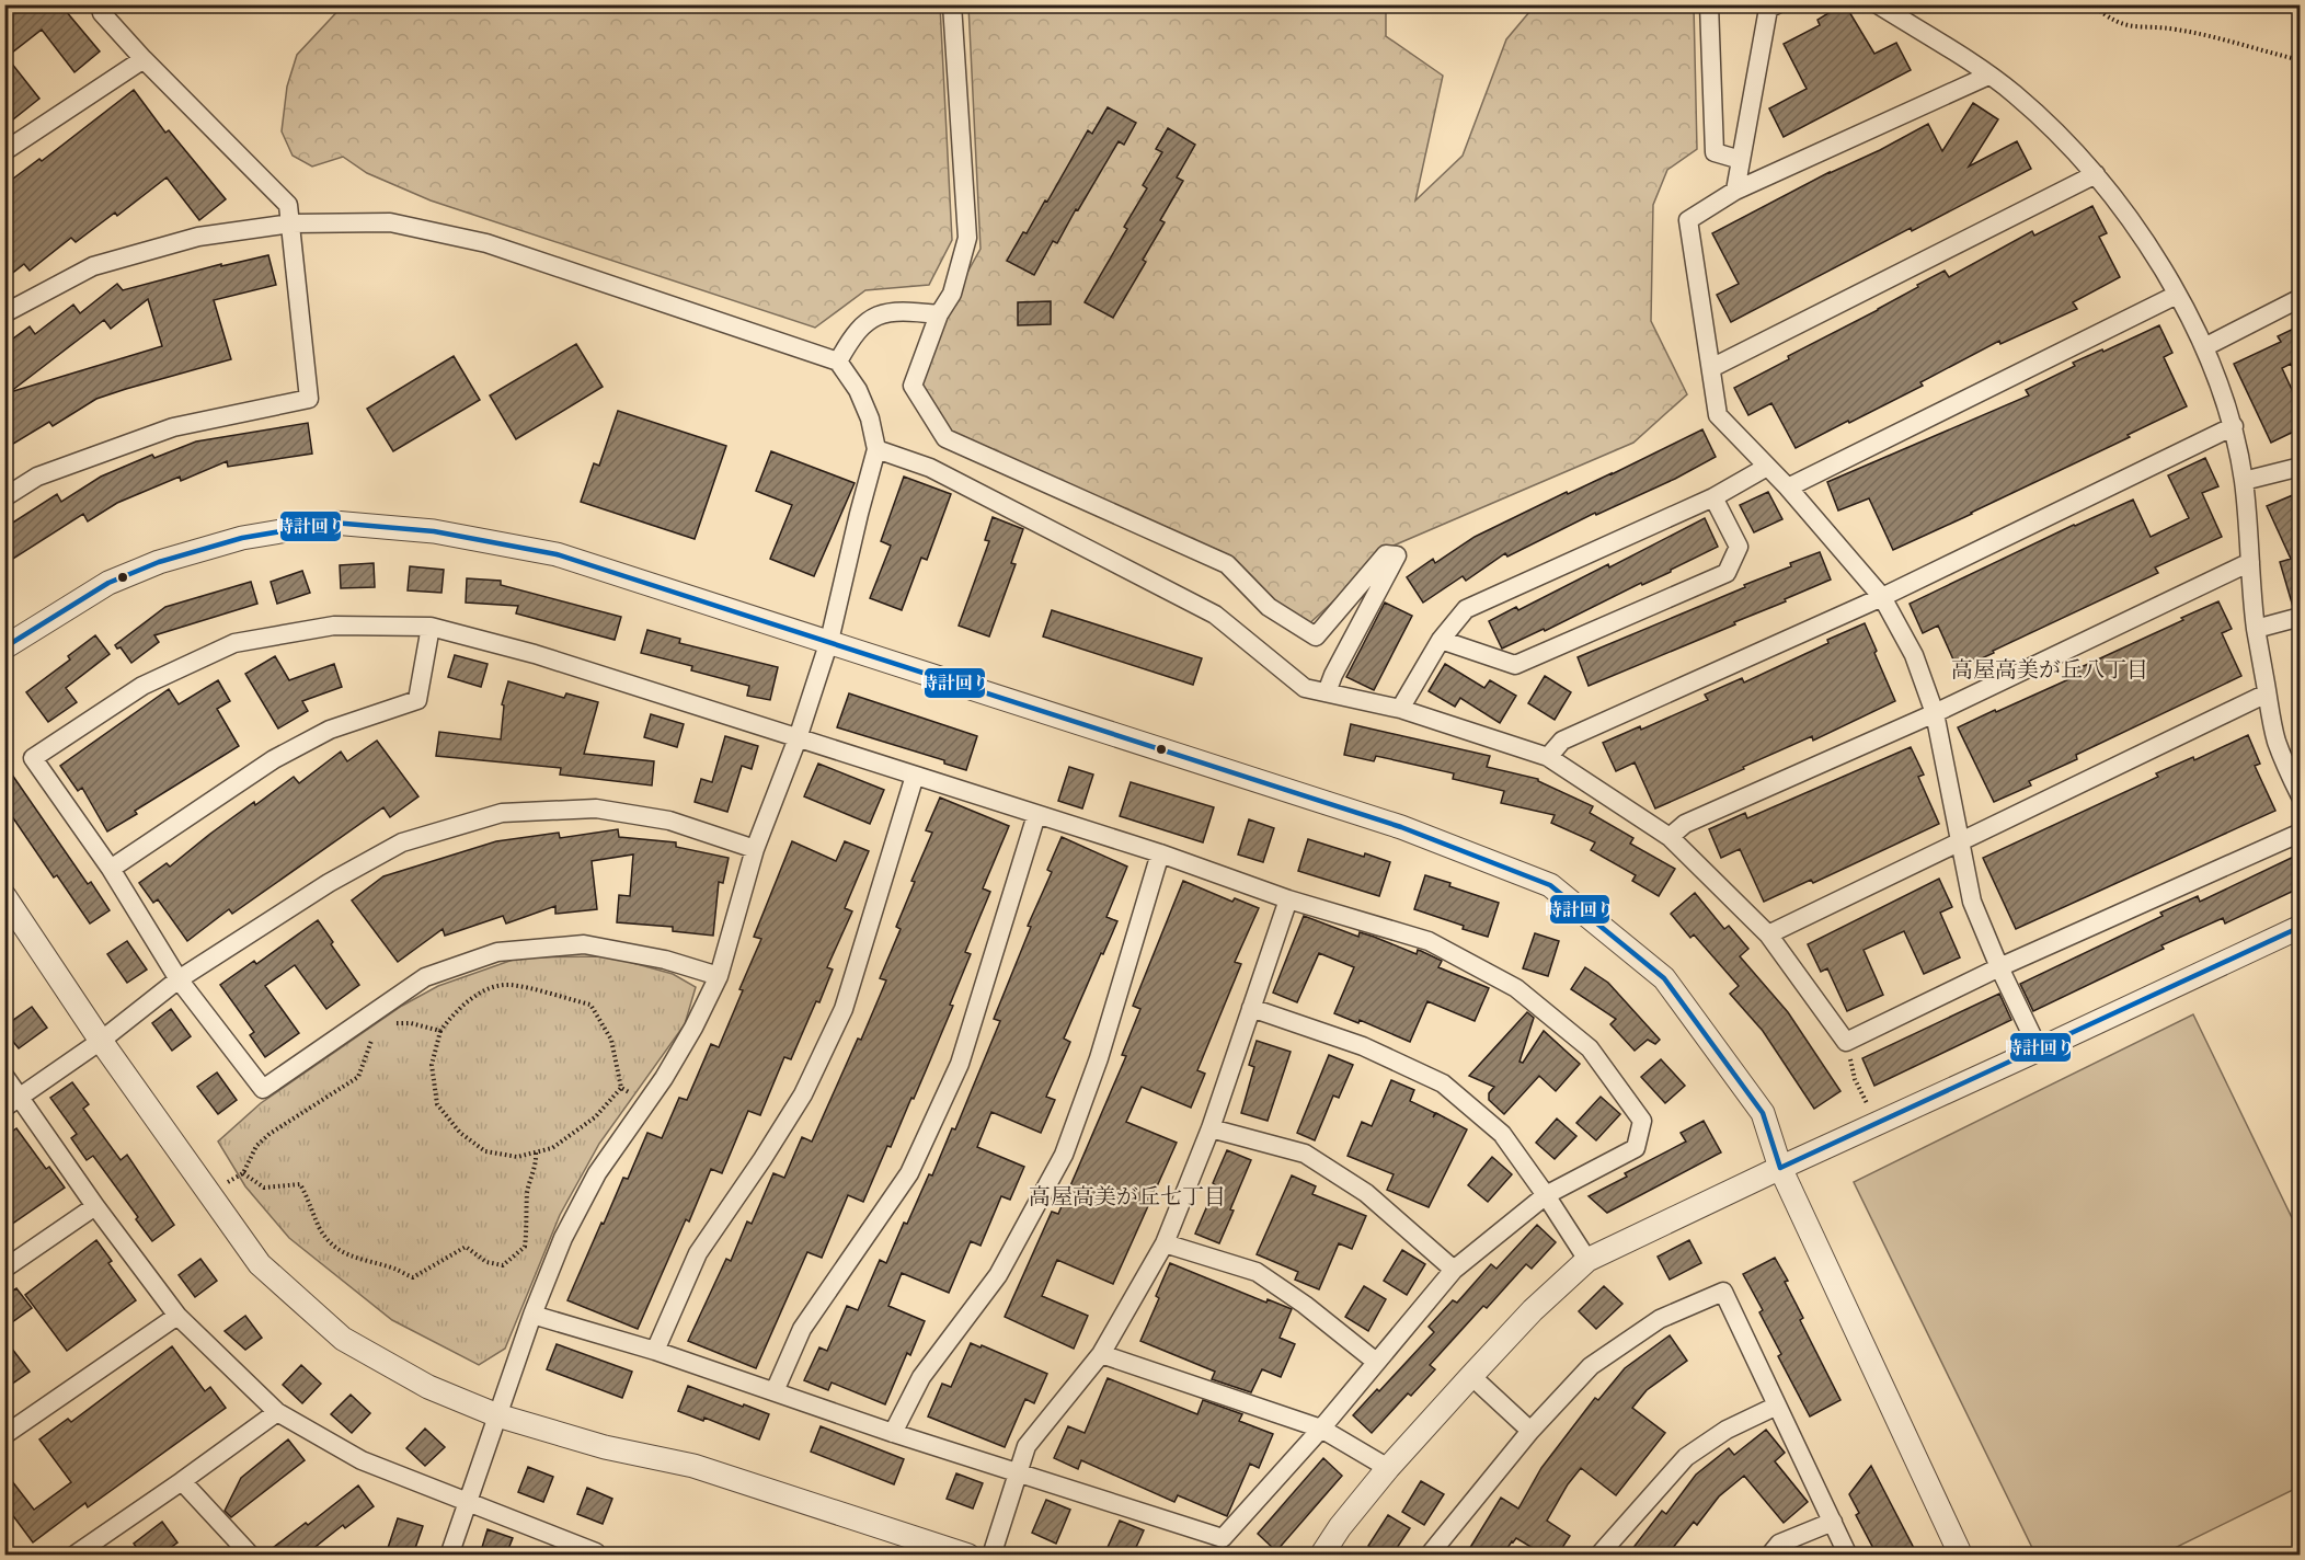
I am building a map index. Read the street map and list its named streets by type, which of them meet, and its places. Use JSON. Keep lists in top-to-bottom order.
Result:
{
  "districts": ["高屋高美が丘八丁目", "高屋高美が丘七丁目"],
  "lines": ["transit line 時計回り"]
}
